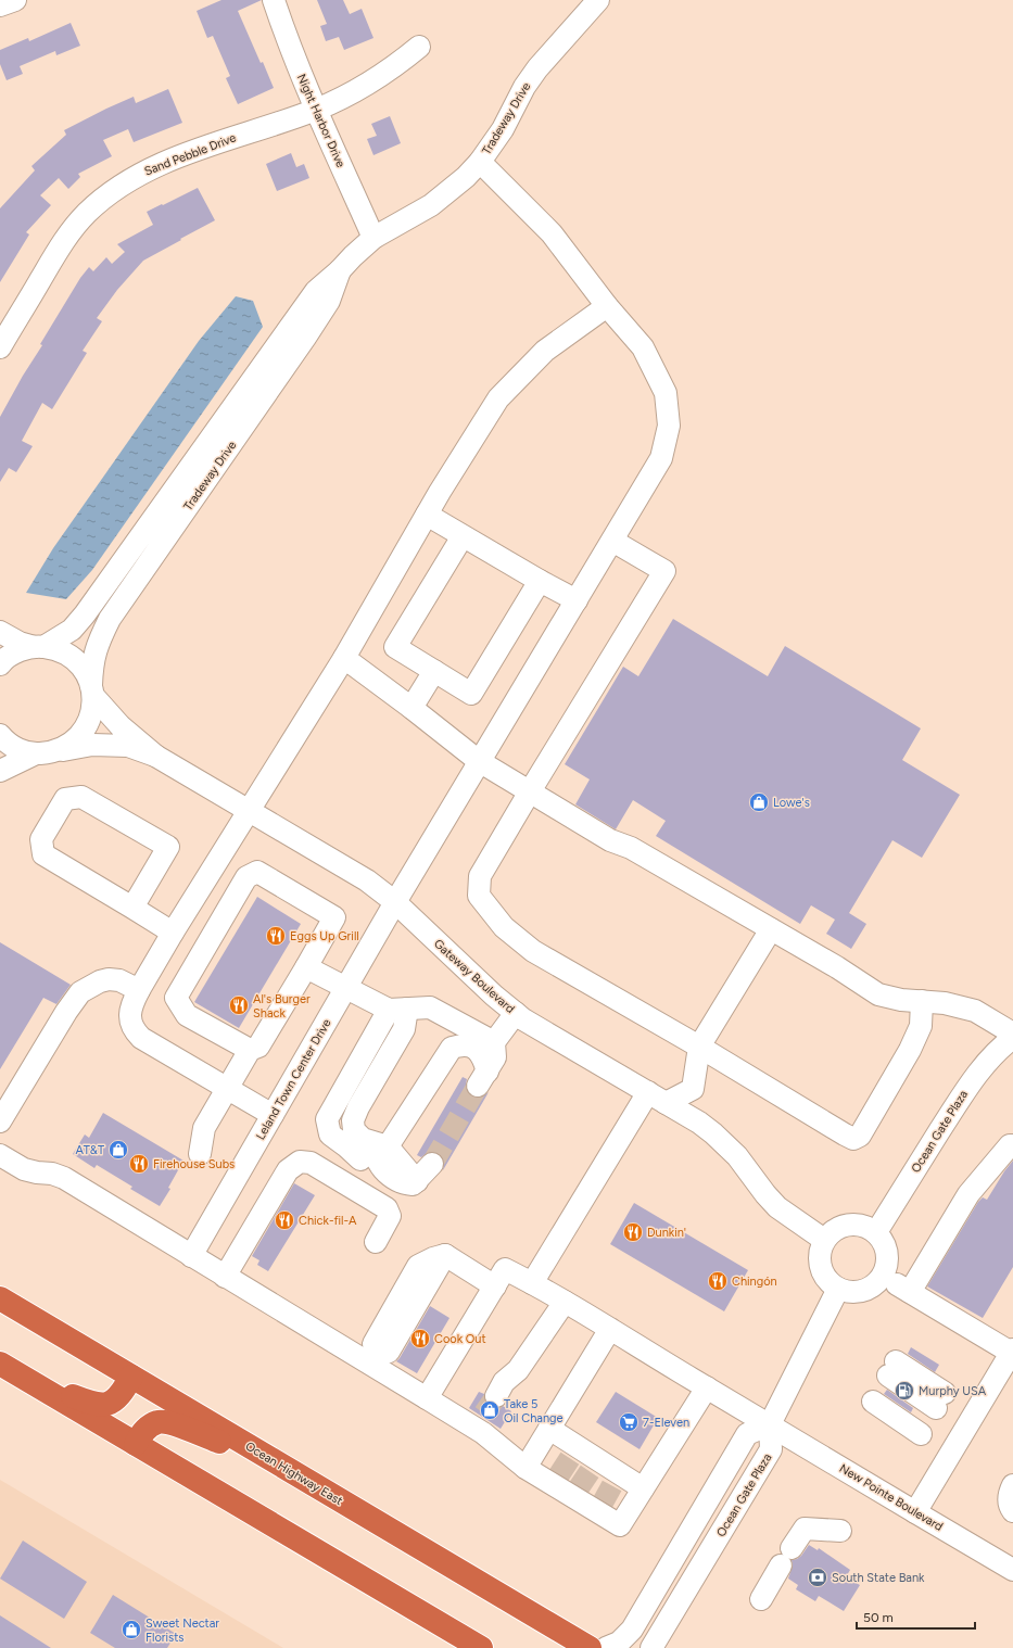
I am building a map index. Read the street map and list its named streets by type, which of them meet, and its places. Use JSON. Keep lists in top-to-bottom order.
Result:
{
  "streets": {
    "highway": ["Ocean Highway East"],
    "street": [
      "Tradeway Drive",
      "Night Harbor Drive",
      "Sand Pebble Drive",
      "Gateway Boulevard",
      "Leland Town Center Drive",
      "Ocean Gate Plaza",
      "New Pointe Boulevard"
    ]
  },
  "crossings": [
    ["Tradeway Drive", "Night Harbor Drive"],
    ["Tradeway Drive", "Leland Town Center Drive"],
    ["Night Harbor Drive", "Sand Pebble Drive"],
    ["Gateway Boulevard", "Leland Town Center Drive"],
    ["Gateway Boulevard", "Ocean Gate Plaza"],
    ["Ocean Gate Plaza", "New Pointe Boulevard"]
  ],
  "places": {
    "shop": [
      "Lowe's",
      "AT&T",
      "Take 5 Oil Change",
      "Sweet Nectar Florists"
    ],
    "restaurant": [
      "Eggs Up Grill",
      "Al's Burger Shack",
      "Firehouse Subs",
      "Chick-fil-A",
      "Dunkin'",
      "Chingón",
      "Cook Out"
    ],
    "fuel station": ["Murphy USA"],
    "supermarket": ["7-Eleven"],
    "bank": ["South State Bank"]
  },
  "scale_bar": "50 m"
}
